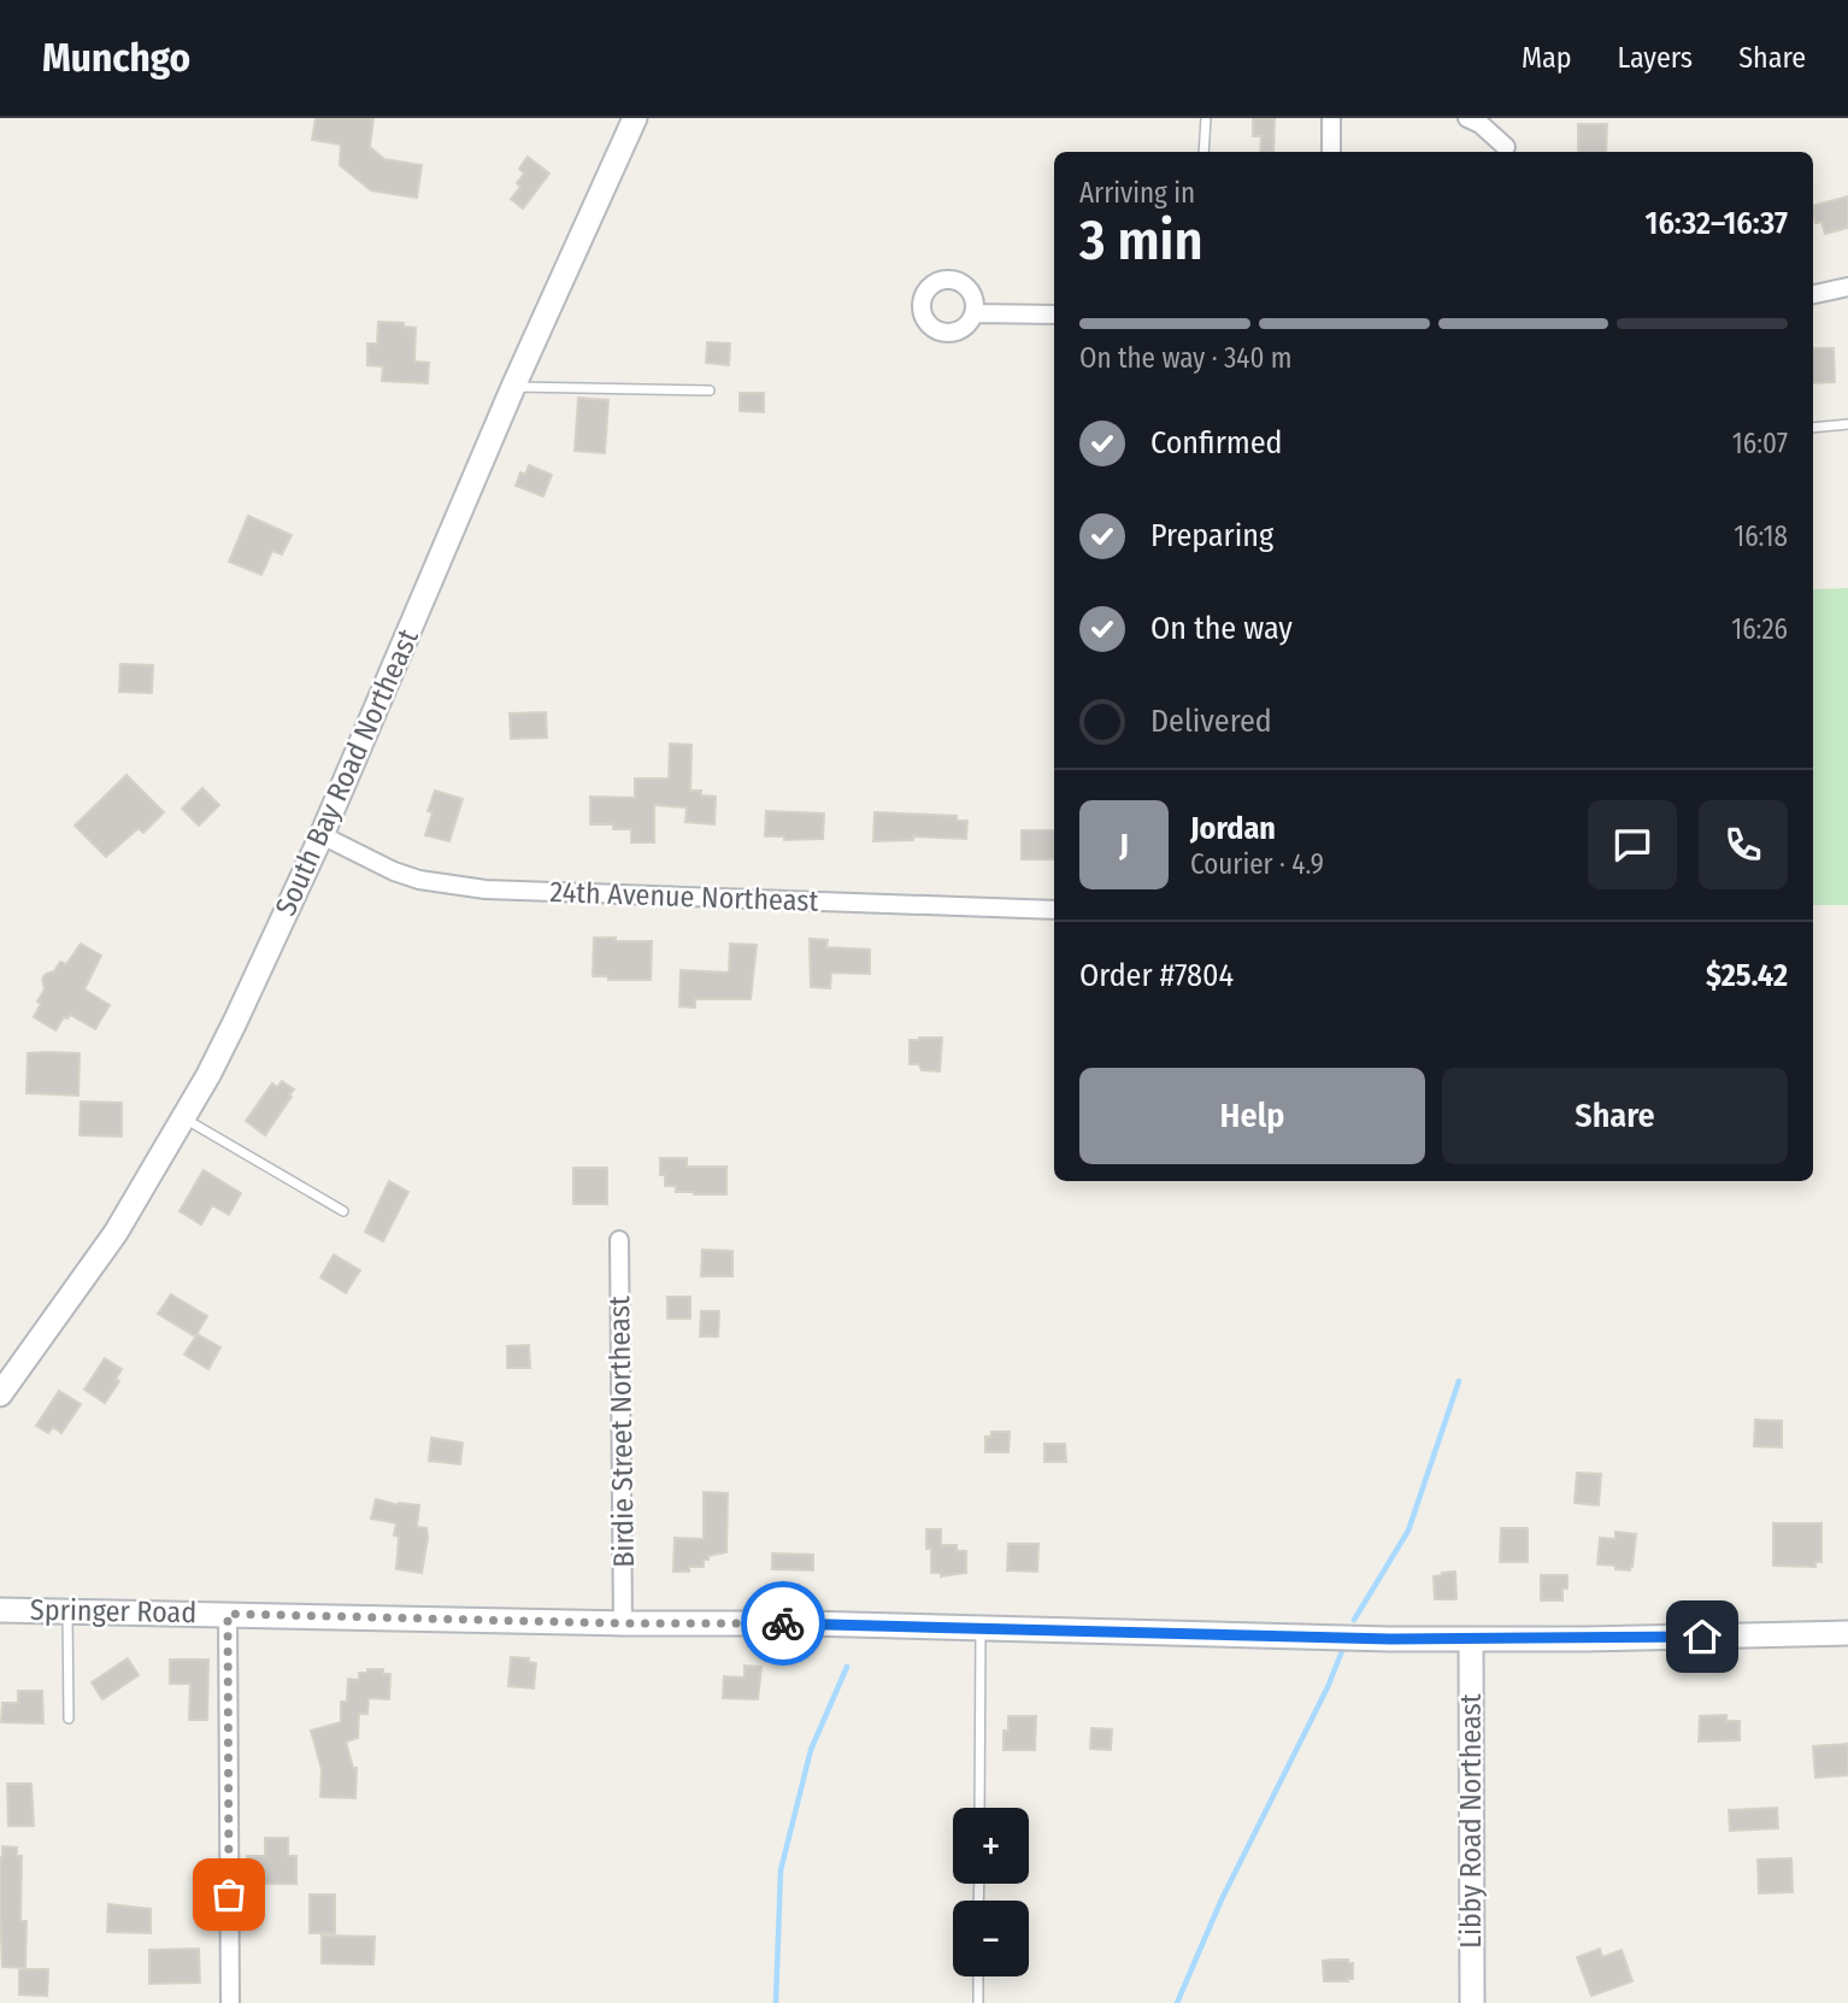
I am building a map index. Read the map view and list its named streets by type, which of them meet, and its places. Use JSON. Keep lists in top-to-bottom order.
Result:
{
  "streets": {
    "street": [
      "South Bay Road Northeast",
      "24th Avenue Northeast",
      "Birdie Street Northeast",
      "Springer Road",
      "Libby Road Northeast"
    ]
  },
  "crossings": [
    ["South Bay Road Northeast", "24th Avenue Northeast"],
    ["Birdie Street Northeast", "Springer Road"],
    ["Springer Road", "Libby Road Northeast"]
  ],
  "page": {
    "header": "Munchgo",
    "nav": ["Map", "Layers", "Share"],
    "heading": ["3 min", "Arriving in", "16:32–16:37"],
    "panel": [
      "Jordan",
      "Courier · 4.9",
      "Order #7804",
      "$25.42"
    ],
    "bar": "On the way · 340 m",
    "list": [
      ["Confirmed", "16:07"],
      ["Preparing", "16:18"],
      ["On the way", "16:26"],
      "Delivered"
    ],
    "round": "J",
    "buttons": ["Help", "Share"],
    "map_buttons": ["+", "−"]
  }
}
